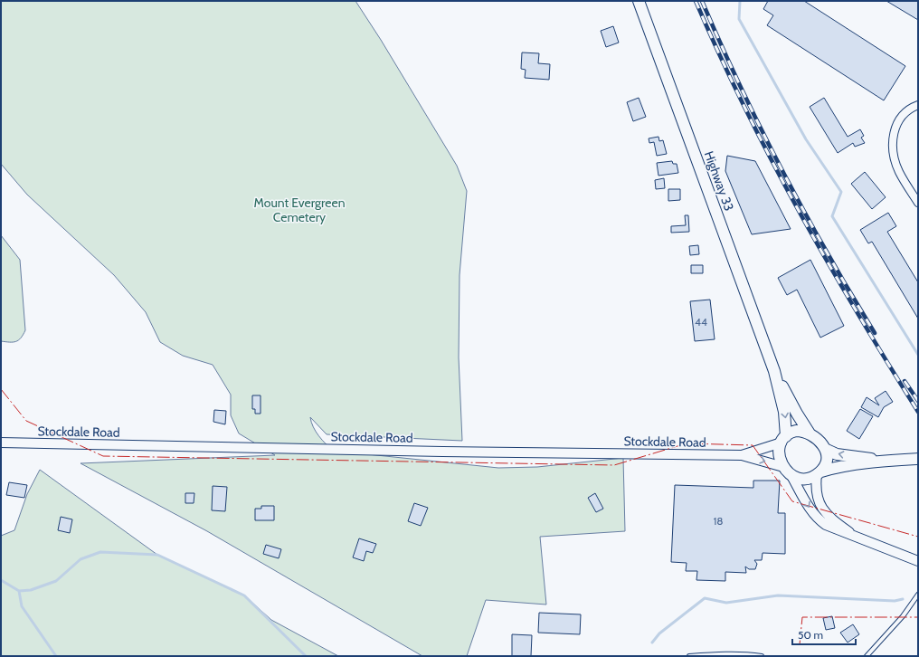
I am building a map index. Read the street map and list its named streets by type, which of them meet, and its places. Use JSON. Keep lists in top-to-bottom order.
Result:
{
  "streets": {
    "main road": ["Highway 33"],
    "street": ["Stockdale Road"]
  },
  "crossings": [
    ["Highway 33", "Stockdale Road"]
  ],
  "parks": ["Mount Evergreen Cemetery"],
  "house_numbers": ["44", "18"],
  "scale_bar": "50 m"
}
